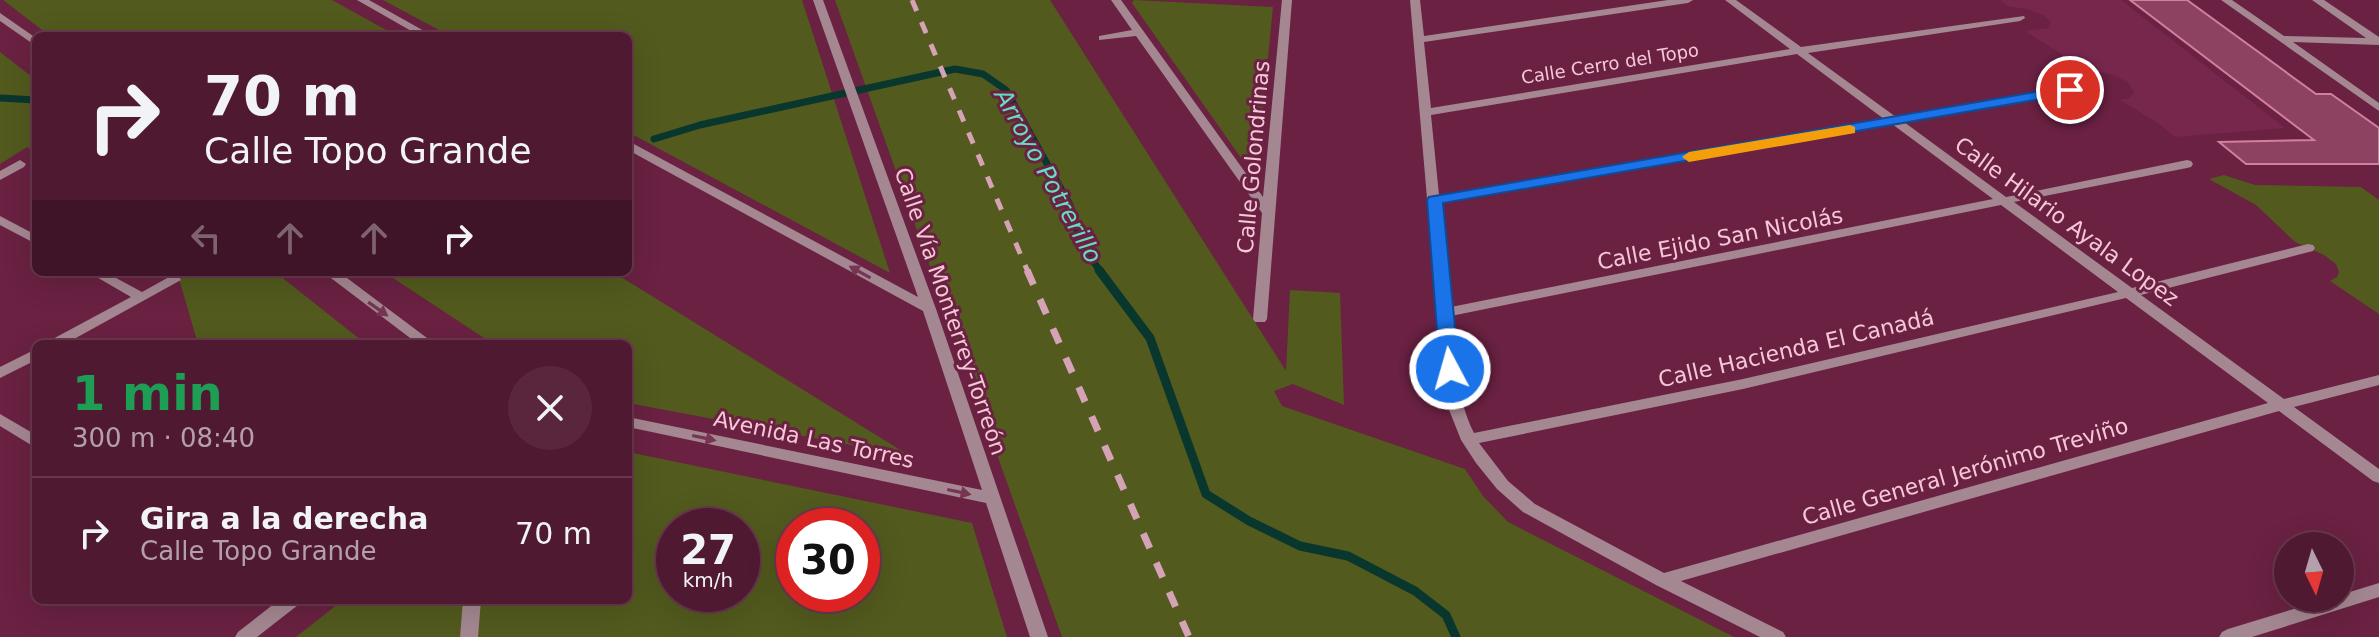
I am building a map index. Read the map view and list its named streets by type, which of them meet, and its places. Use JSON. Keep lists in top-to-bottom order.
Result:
{
  "streets": {
    "street": [
      "Calle Cerro del Topo",
      "Calle Golondrinas",
      "Calle Hilario Ayala Lopez",
      "Calle Ejido San Nicolás",
      "Calle Vía Monterrey-Torreón",
      "Calle Hacienda El Canadá",
      "Avenida Las Torres",
      "Calle General Jerónimo Treviño"
    ]
  },
  "crossings": [
    ["Calle Cerro del Topo", "Calle Hilario Ayala Lopez"],
    ["Calle Hilario Ayala Lopez", "Calle Ejido San Nicolás"],
    ["Calle Hilario Ayala Lopez", "Calle Hacienda El Canadá"],
    ["Calle Hilario Ayala Lopez", "Calle General Jerónimo Treviño"],
    ["Calle Vía Monterrey-Torreón", "Avenida Las Torres"]
  ],
  "one_way": ["Avenida Las Torres"],
  "water": ["Arroyo Potrerillo"],
  "north": "bottom",
  "page": {
    "turn": ["70 m", "Calle Topo Grande"],
    "heading": ["1 min", "300 m · 08:40"],
    "list": [
      {
        "name": "Gira a la derecha",
        "note": "Calle Topo Grande",
        "value": "70 m"
      }
    ],
    "speed": "27 km/h",
    "limit": "30"
  }
}
